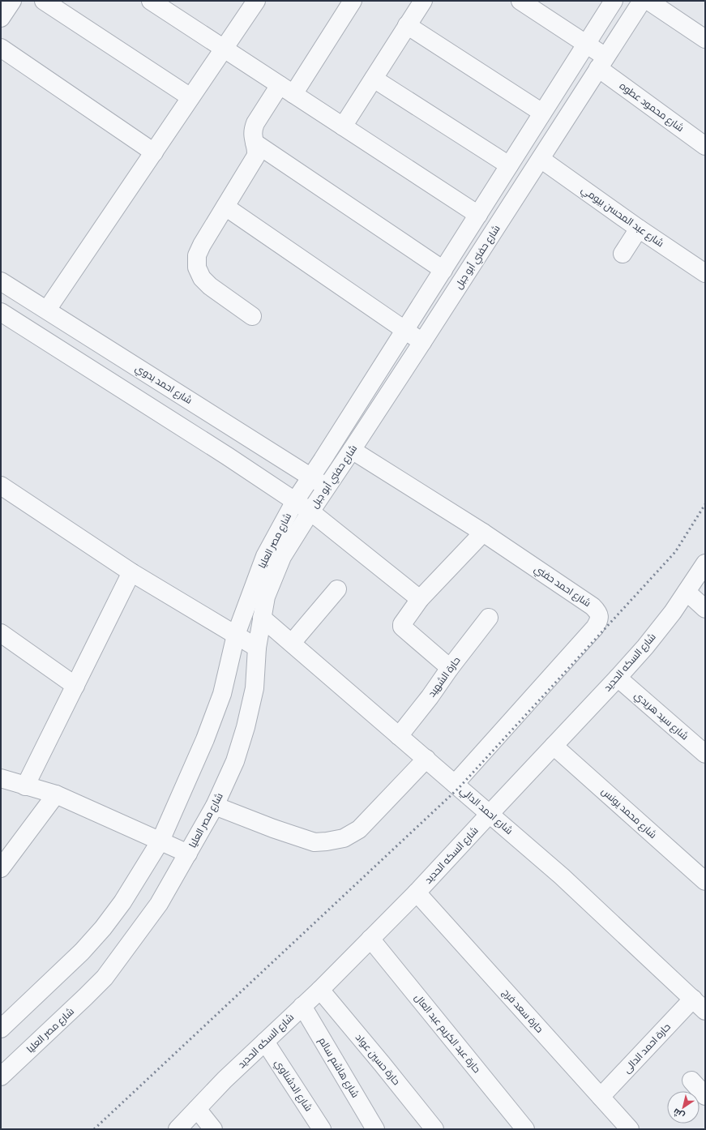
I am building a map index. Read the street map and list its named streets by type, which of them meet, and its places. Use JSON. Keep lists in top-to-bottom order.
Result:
{
  "streets": {
    "street": [
      "شارع محمود عطوه",
      "شارع عبد المحسن بيومي",
      "شارع حفني أبو جبل",
      "شارع احمد بدوي",
      "شارع مصر العليا",
      "شارع احمد حفني",
      "شارع السكه الحديد",
      "حارة الشهيد",
      "شارع سيد هريدي",
      "شارع احمد الدالي",
      "شارع محمد يونس",
      "حارة سعد فرج",
      "حارة عبد الكريم عبد العال",
      "حارة احمد الدالى",
      "حارة حسين عواد",
      "شارع هاشم سالم",
      "شارع الدشناوي"
    ]
  },
  "crossings": [
    ["شارع محمود عطوه", "شارع حفني أبو جبل"],
    ["شارع عبد المحسن بيومي", "شارع حفني أبو جبل"],
    ["شارع حفني أبو جبل", "شارع احمد بدوي"],
    ["شارع حفني أبو جبل", "شارع مصر العليا"],
    ["شارع حفني أبو جبل", "شارع احمد حفني"],
    ["شارع مصر العليا", "شارع احمد الدالي"],
    ["شارع احمد حفني", "شارع احمد الدالي"],
    ["شارع السكه الحديد", "شارع سيد هريدي"],
    ["شارع السكه الحديد", "شارع احمد الدالي"],
    ["شارع السكه الحديد", "شارع محمد يونس"],
    ["شارع السكه الحديد", "حارة سعد فرج"],
    ["شارع السكه الحديد", "حارة عبد الكريم عبد العال"],
    ["شارع السكه الحديد", "حارة حسين عواد"],
    ["شارع السكه الحديد", "شارع هاشم سالم"],
    ["شارع السكه الحديد", "شارع الدشناوي"],
    ["حارة الشهيد", "شارع احمد الدالي"],
    ["شارع احمد الدالي", "حارة احمد الدالى"],
    ["حارة سعد فرج", "حارة احمد الدالى"]
  ],
  "north": "bottom left"
}
